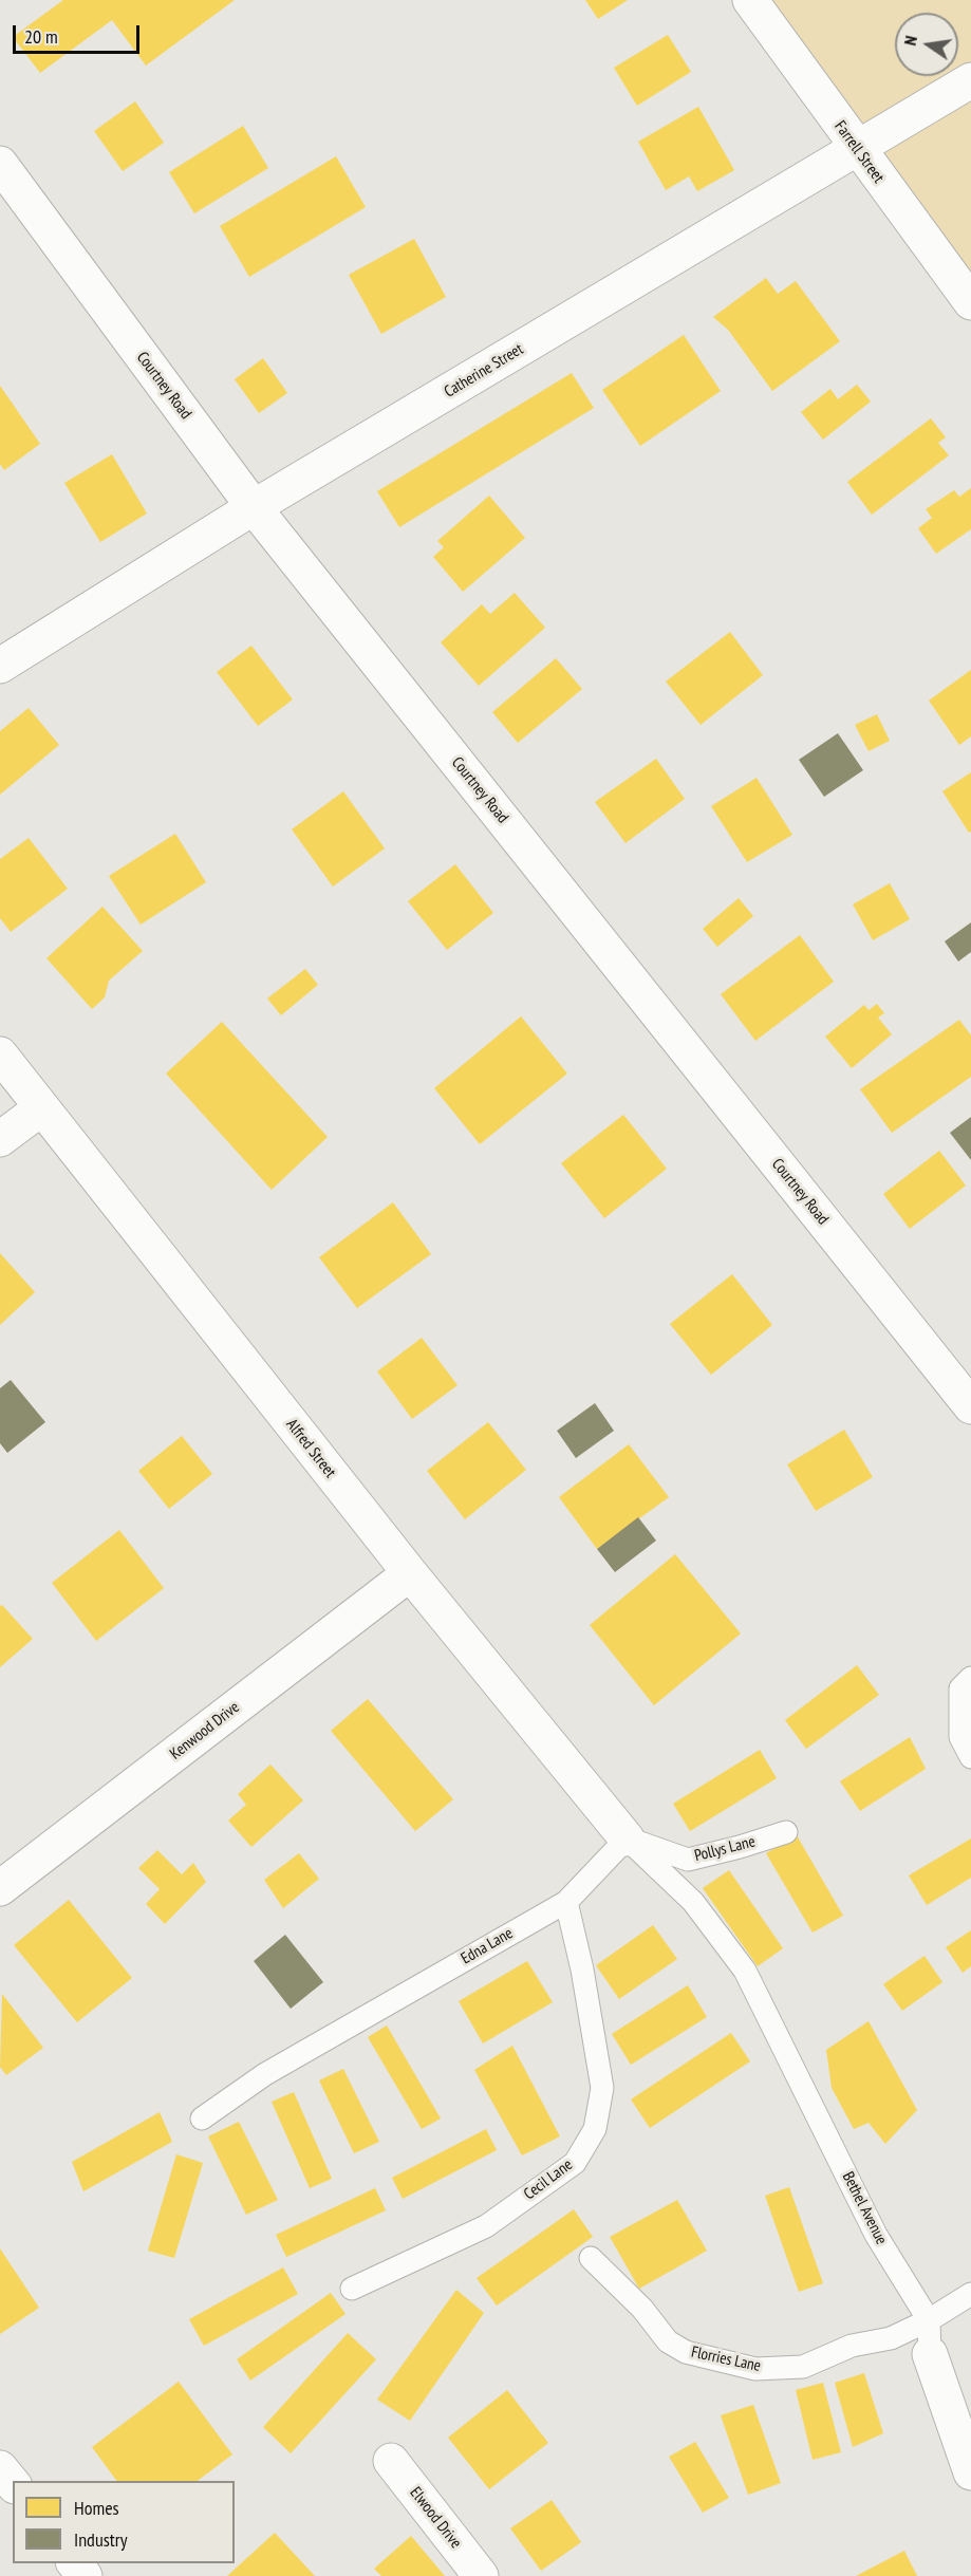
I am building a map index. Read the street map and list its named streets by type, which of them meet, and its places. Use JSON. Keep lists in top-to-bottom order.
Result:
{
  "streets": {
    "street": [
      "Farrell Street",
      "Catherine Street",
      "Courtney Road",
      "Alfred Street",
      "Kenwood Drive",
      "Bethel Avenue",
      "Elwood Drive"
    ],
    "lane": [
      "Pollys Lane",
      "Edna Lane",
      "Cecil Lane",
      "Florries Lane"
    ]
  },
  "crossings": [
    ["Farrell Street", "Catherine Street"],
    ["Catherine Street", "Courtney Road"],
    ["Alfred Street", "Kenwood Drive"],
    ["Alfred Street", "Pollys Lane"],
    ["Alfred Street", "Edna Lane"],
    ["Alfred Street", "Bethel Avenue"],
    ["Pollys Lane", "Edna Lane"],
    ["Pollys Lane", "Bethel Avenue"],
    ["Edna Lane", "Cecil Lane"],
    ["Edna Lane", "Bethel Avenue"],
    ["Bethel Avenue", "Florries Lane"]
  ],
  "legend": ["Homes", "Industry"],
  "scale_bar": "20 m",
  "north": "left"
}
